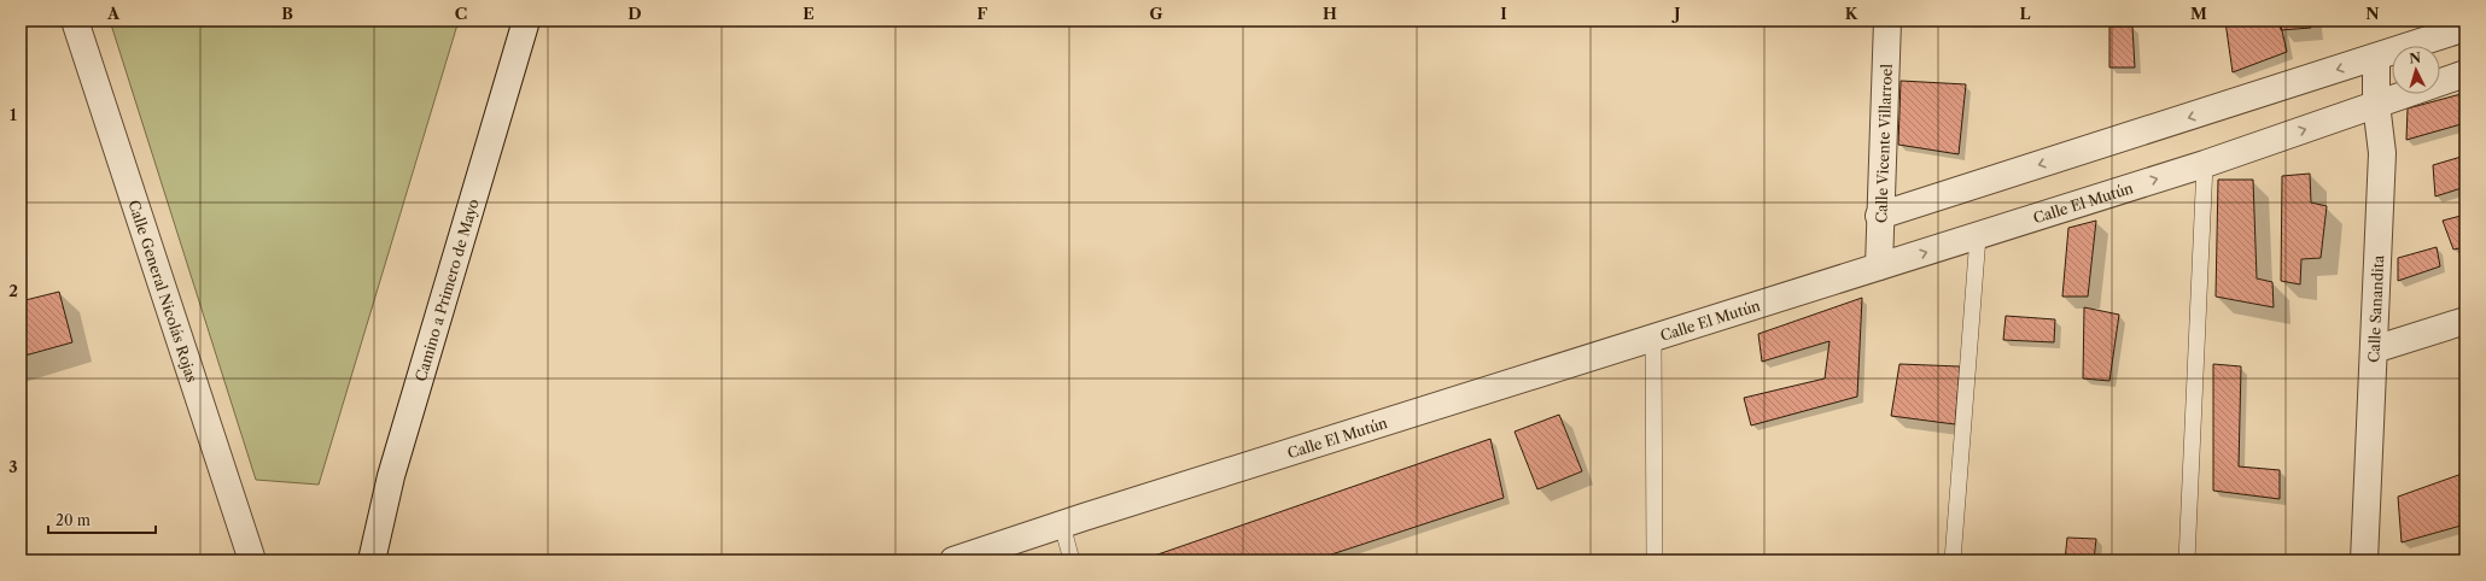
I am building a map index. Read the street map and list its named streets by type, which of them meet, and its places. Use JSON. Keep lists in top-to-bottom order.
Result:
{
  "streets": {
    "street": [
      "Calle Vicente Villarroel",
      "Calle El Mutún",
      "Camino a Primero de Mayo",
      "Calle General Nicolás Rojas",
      "Calle Sanandita"
    ]
  },
  "crossings": [
    ["Calle Vicente Villarroel", "Calle El Mutún"],
    ["Calle El Mutún", "Calle Sanandita"]
  ],
  "scale_bar": "20 m",
  "north": "top",
  "grid": {
    "columns": [
      "A",
      "B",
      "C",
      "D",
      "E",
      "F",
      "G",
      "H",
      "I",
      "J",
      "K",
      "L",
      "M",
      "N"
    ],
    "rows": ["1", "2", "3"]
  }
}
